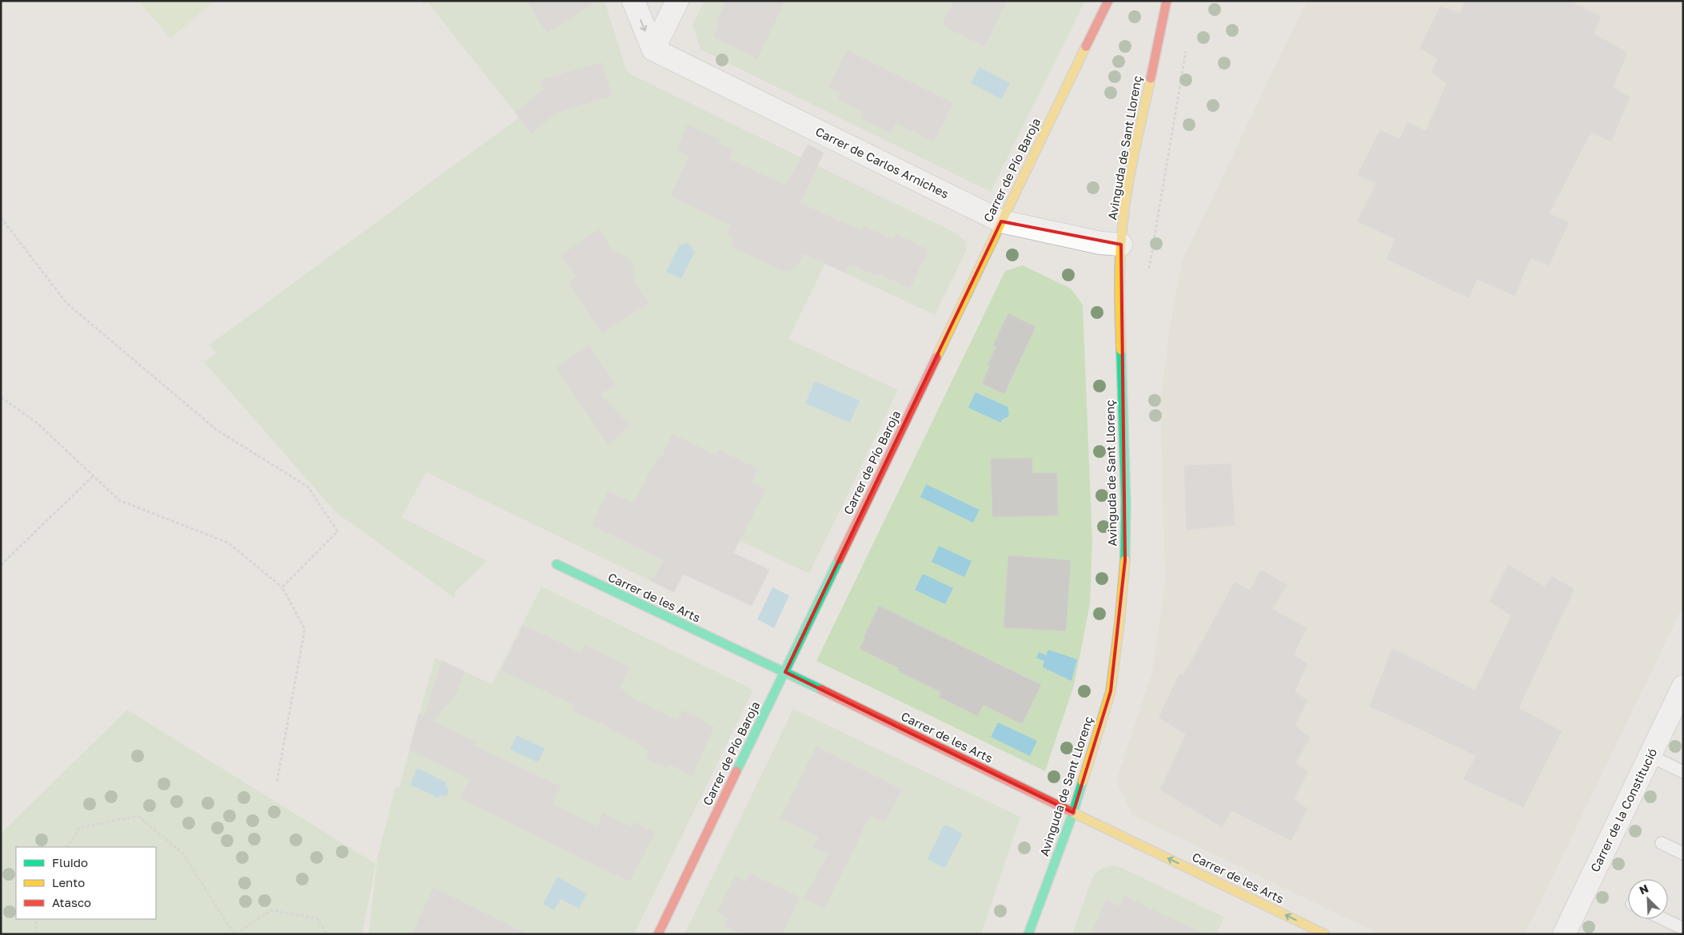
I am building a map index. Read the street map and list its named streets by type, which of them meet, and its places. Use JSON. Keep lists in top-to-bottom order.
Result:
{
  "streets": {
    "street": [
      "Avinguda de Sant Llorenç",
      "Carrer de Carlos Arniches",
      "Carrer de Pío Baroja",
      "Carrer de les Arts",
      "Carrer de la Constitució"
    ]
  },
  "crossings": [
    ["Avinguda de Sant Llorenç", "Carrer de Carlos Arniches"],
    ["Avinguda de Sant Llorenç", "Carrer de les Arts"],
    ["Carrer de Carlos Arniches", "Carrer de Pío Baroja"],
    ["Carrer de Pío Baroja", "Carrer de les Arts"]
  ],
  "legend": ["Fluido", "Lento", "Atasco"],
  "north": "top left"
}
